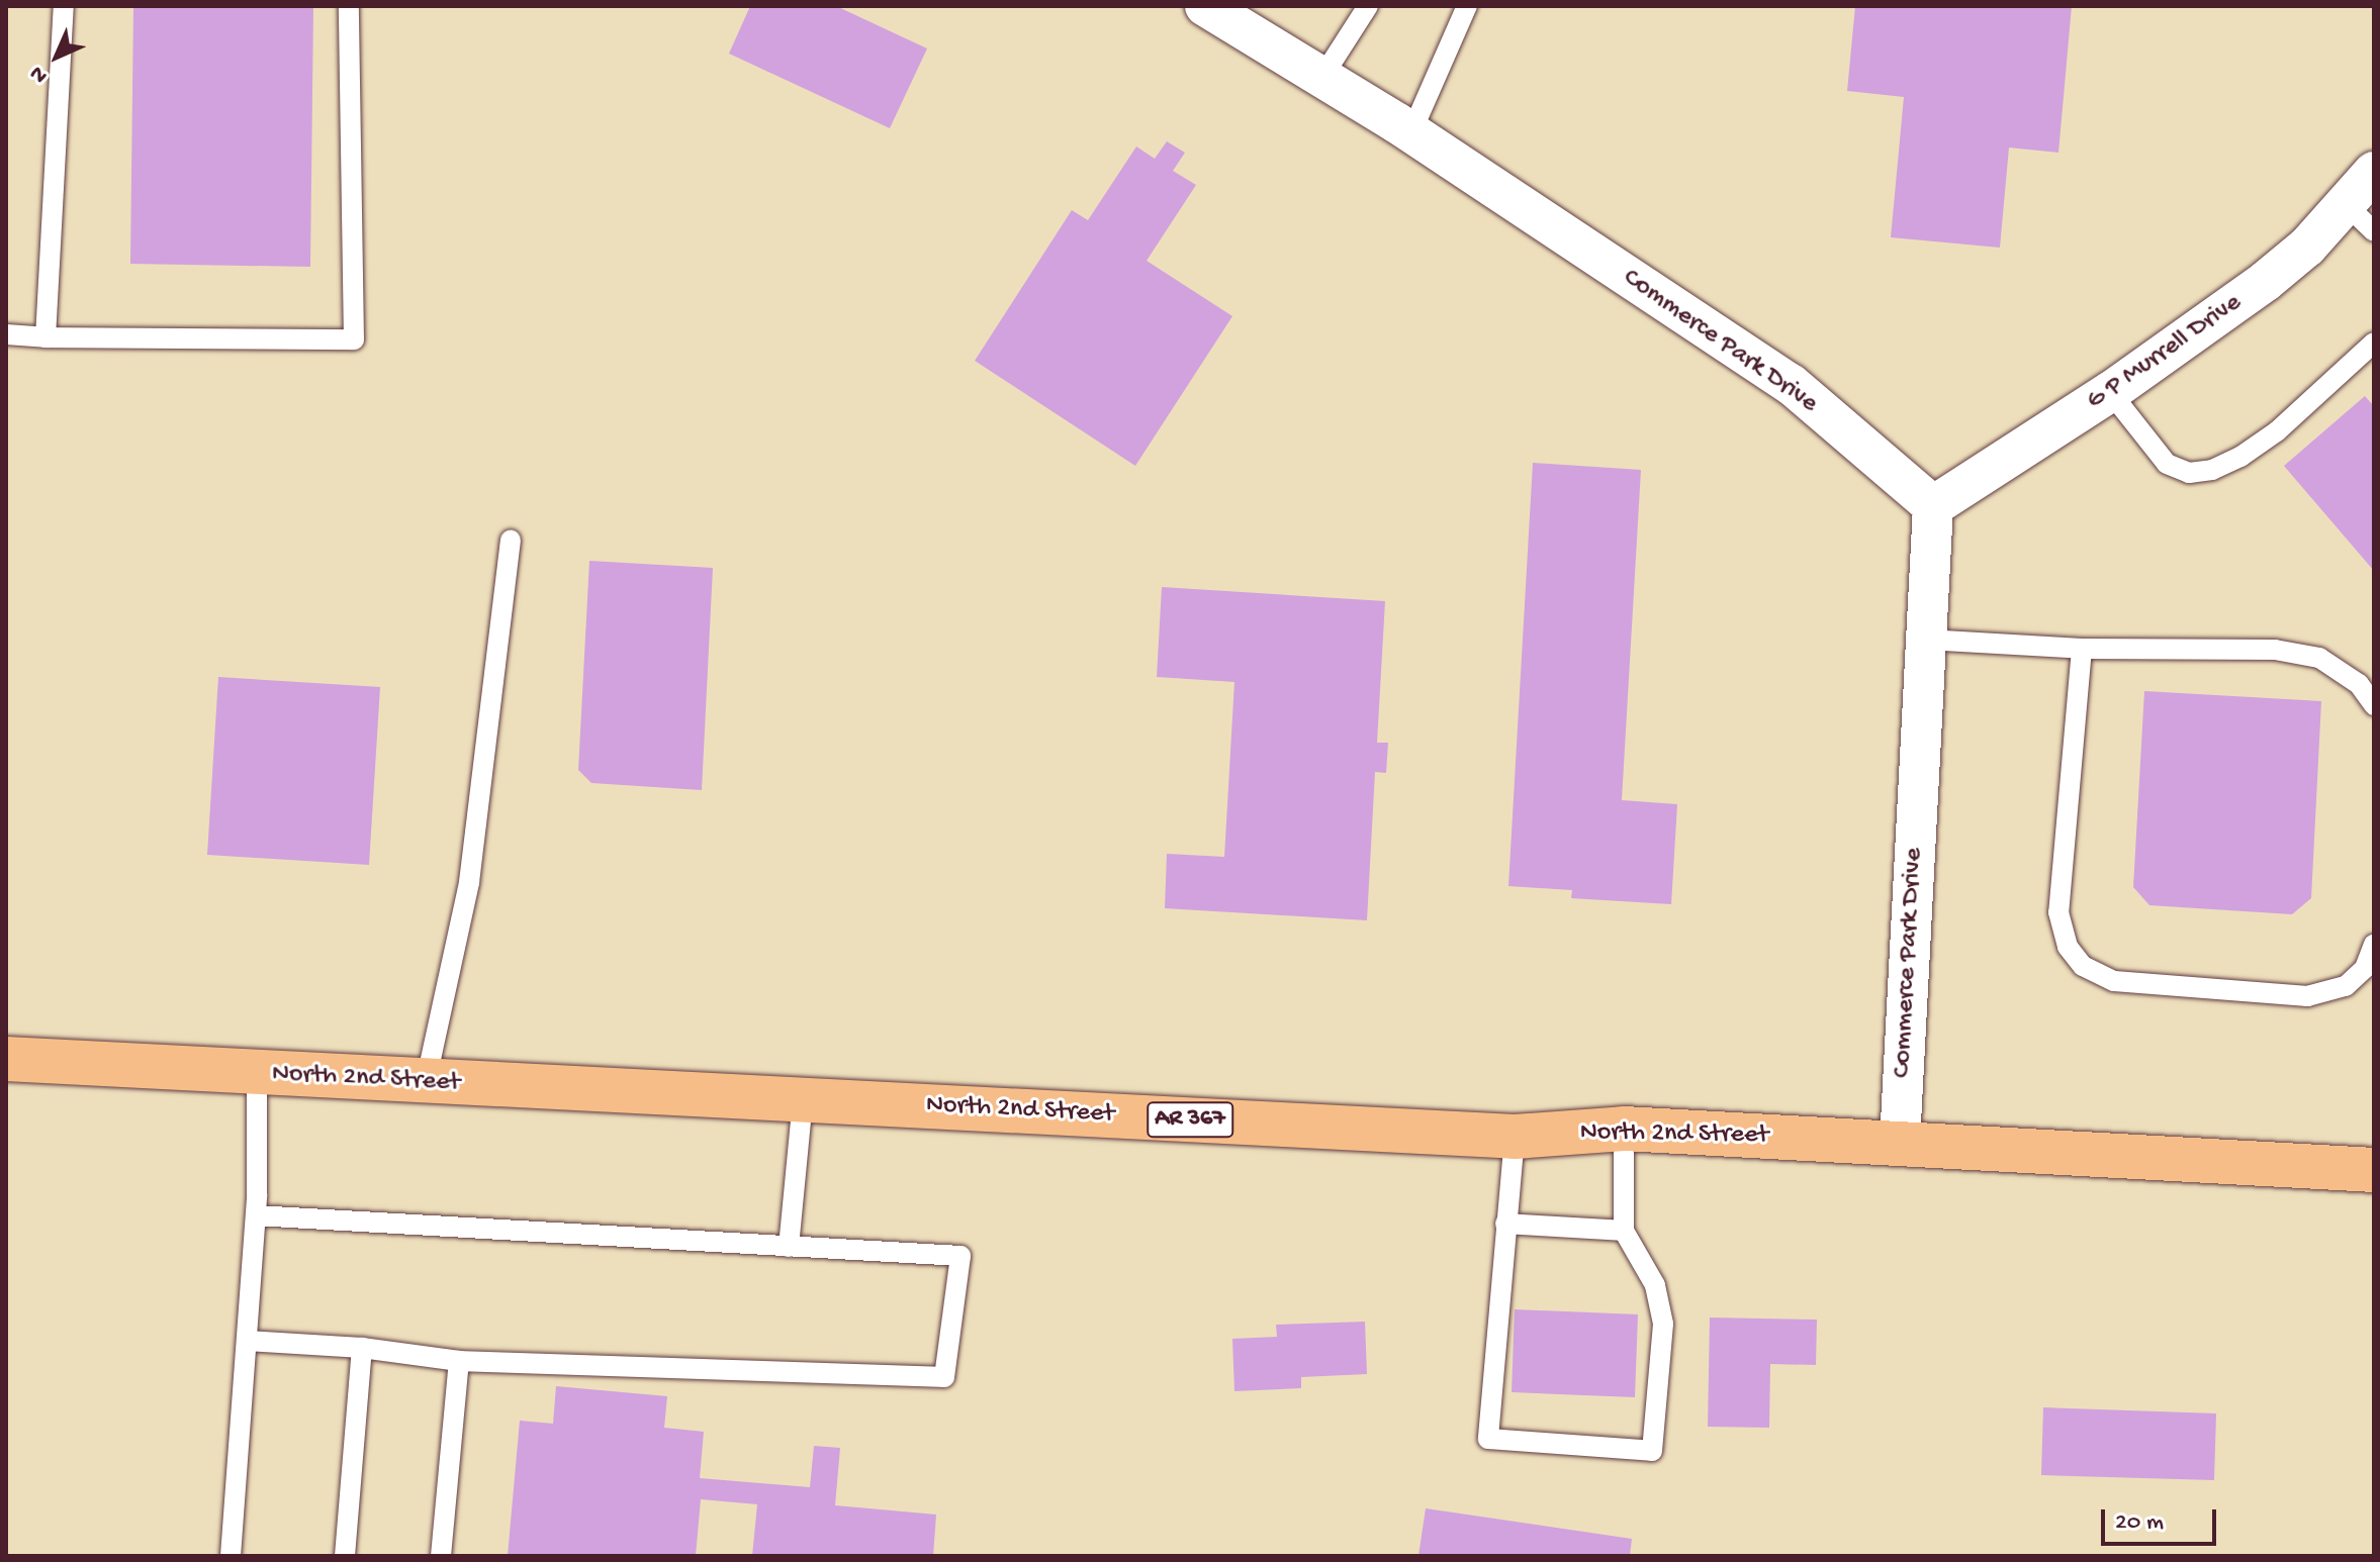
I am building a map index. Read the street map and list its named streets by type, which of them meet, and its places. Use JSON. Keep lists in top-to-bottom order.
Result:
{
  "streets": {
    "main road": ["North 2nd Street", "AR 367"],
    "street": ["Commerce Park Drive", "G P Murrell Drive"]
  },
  "crossings": [
    ["Commerce Park Drive", "G P Murrell Drive"],
    ["Commerce Park Drive", "North 2nd Street"]
  ],
  "scale_bar": "20 m",
  "north": "bottom left"
}
